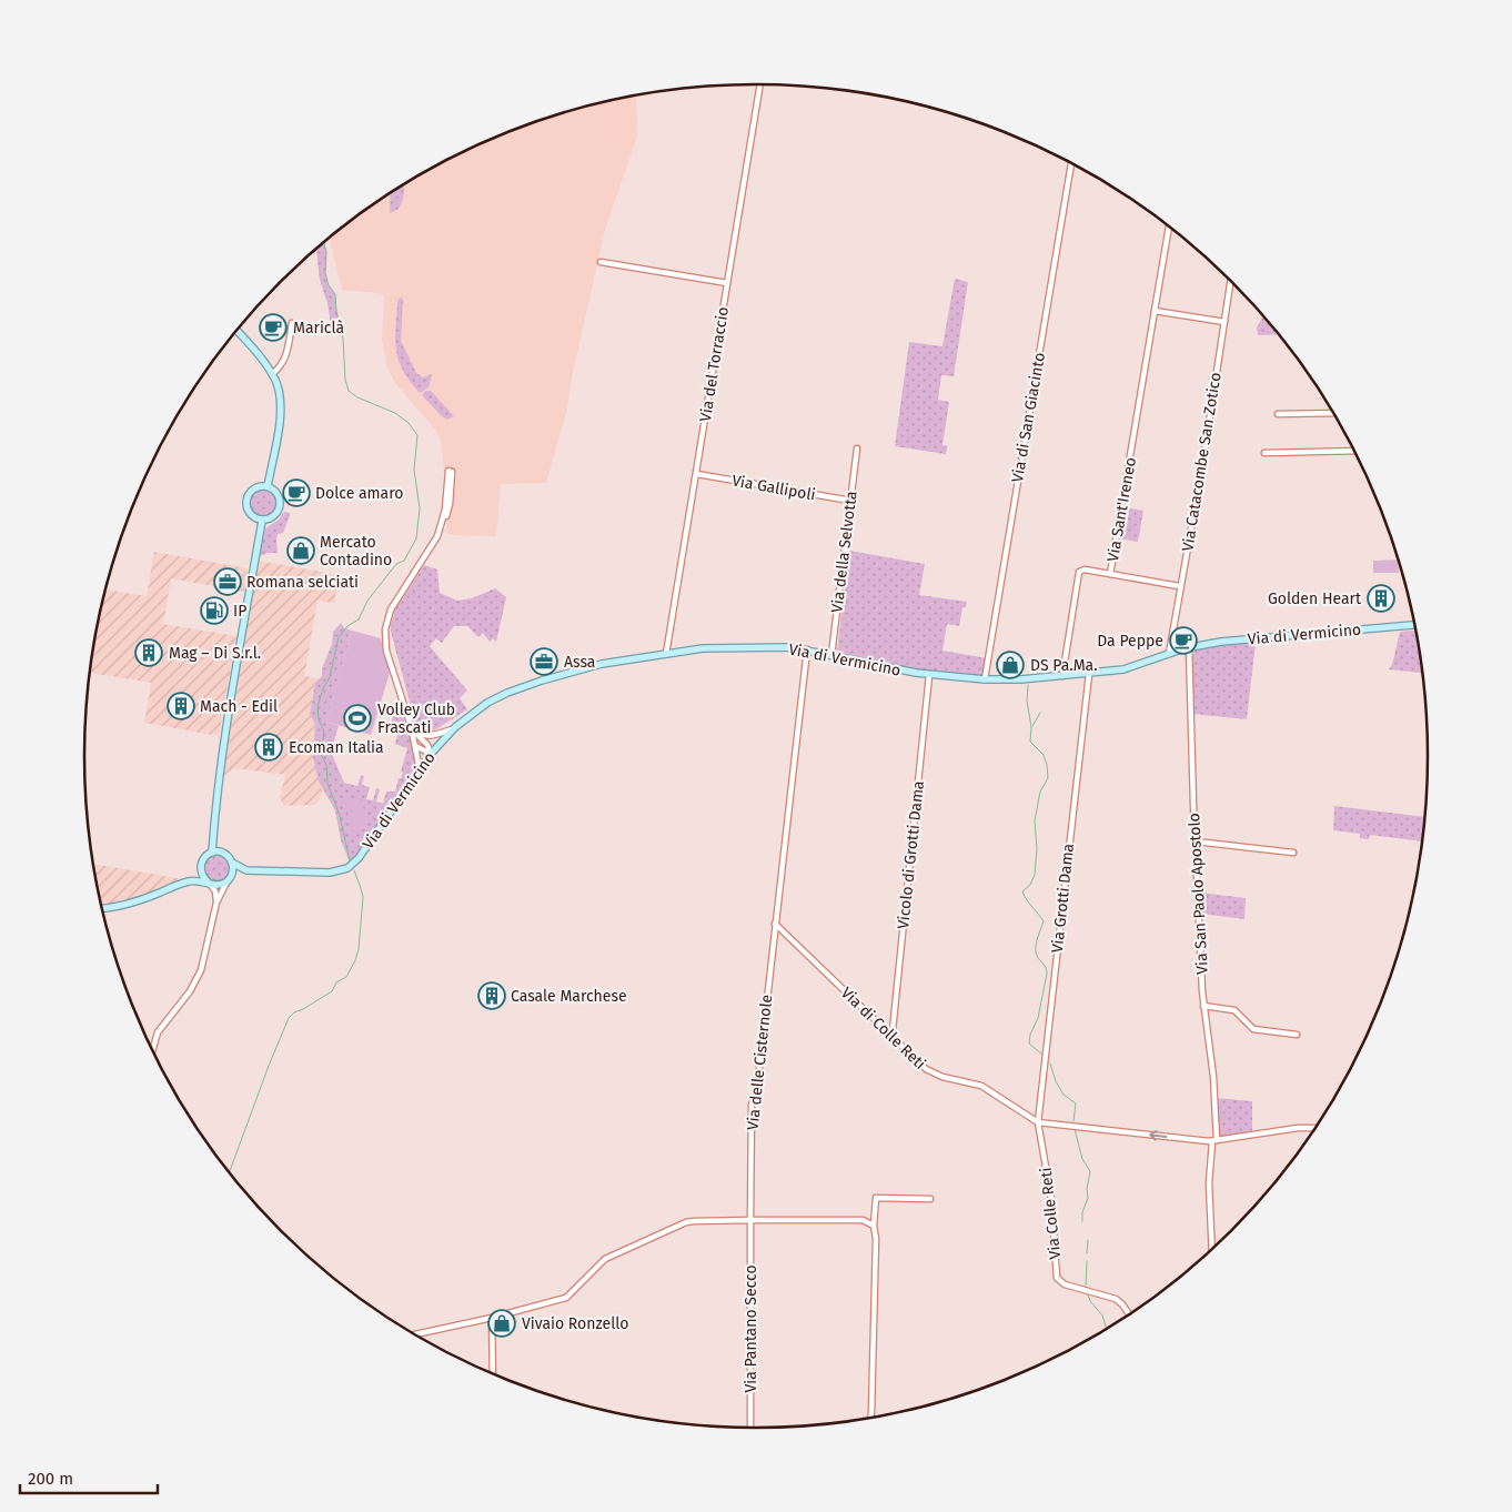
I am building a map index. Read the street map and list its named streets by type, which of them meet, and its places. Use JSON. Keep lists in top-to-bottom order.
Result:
{
  "streets": {
    "main road": ["Via di Vermicino"],
    "street": [
      "Via del Torraccio",
      "Via di San Giacinto",
      "Via Catacombe San Zotico",
      "Via Gallipoli",
      "Via Sant'Ireneo",
      "Via della Selvotta",
      "Vicolo di Grotti Dama",
      "Via San Paolo Apostolo",
      "Via Grotti Dama",
      "Via di Colle Reti",
      "Via delle Cisternole",
      "Via Colle Reti",
      "Via Pantano Secco"
    ]
  },
  "crossings": [
    ["Via del Torraccio", "Via Gallipoli"],
    ["Via del Torraccio", "Via di Vermicino"],
    ["Via di San Giacinto", "Via di Vermicino"],
    ["Via Catacombe San Zotico", "Via di Vermicino"],
    ["Via Gallipoli", "Via della Selvotta"],
    ["Via Sant'Ireneo", "Via di Vermicino"],
    ["Via della Selvotta", "Via di Vermicino"],
    ["Via di Vermicino", "Vicolo di Grotti Dama"],
    ["Via di Vermicino", "Via San Paolo Apostolo"],
    ["Via di Vermicino", "Via Grotti Dama"],
    ["Via di Vermicino", "Via delle Cisternole"],
    ["Vicolo di Grotti Dama", "Via di Colle Reti"],
    ["Via Grotti Dama", "Via di Colle Reti"],
    ["Via Grotti Dama", "Via Colle Reti"],
    ["Via di Colle Reti", "Via delle Cisternole"],
    ["Via di Colle Reti", "Via Colle Reti"],
    ["Via delle Cisternole", "Via Pantano Secco"]
  ],
  "places": {
    "cafe": ["Mariclà", "Dolce amaro", "Da Peppe"],
    "shop": ["Mercato Contadino", "DS Pa.Ma.", "Vivaio Ronzello"],
    "office": ["Romana selciati", "Assa"],
    "building": [
      "Golden Heart",
      "Mag – Di S.r.l.",
      "Mach - Edil",
      "Ecoman Italia",
      "Casale Marchese"
    ],
    "fuel station": ["IP"],
    "sports": ["Volley Club Frascati"]
  },
  "scale_bar": "200 m"
}
